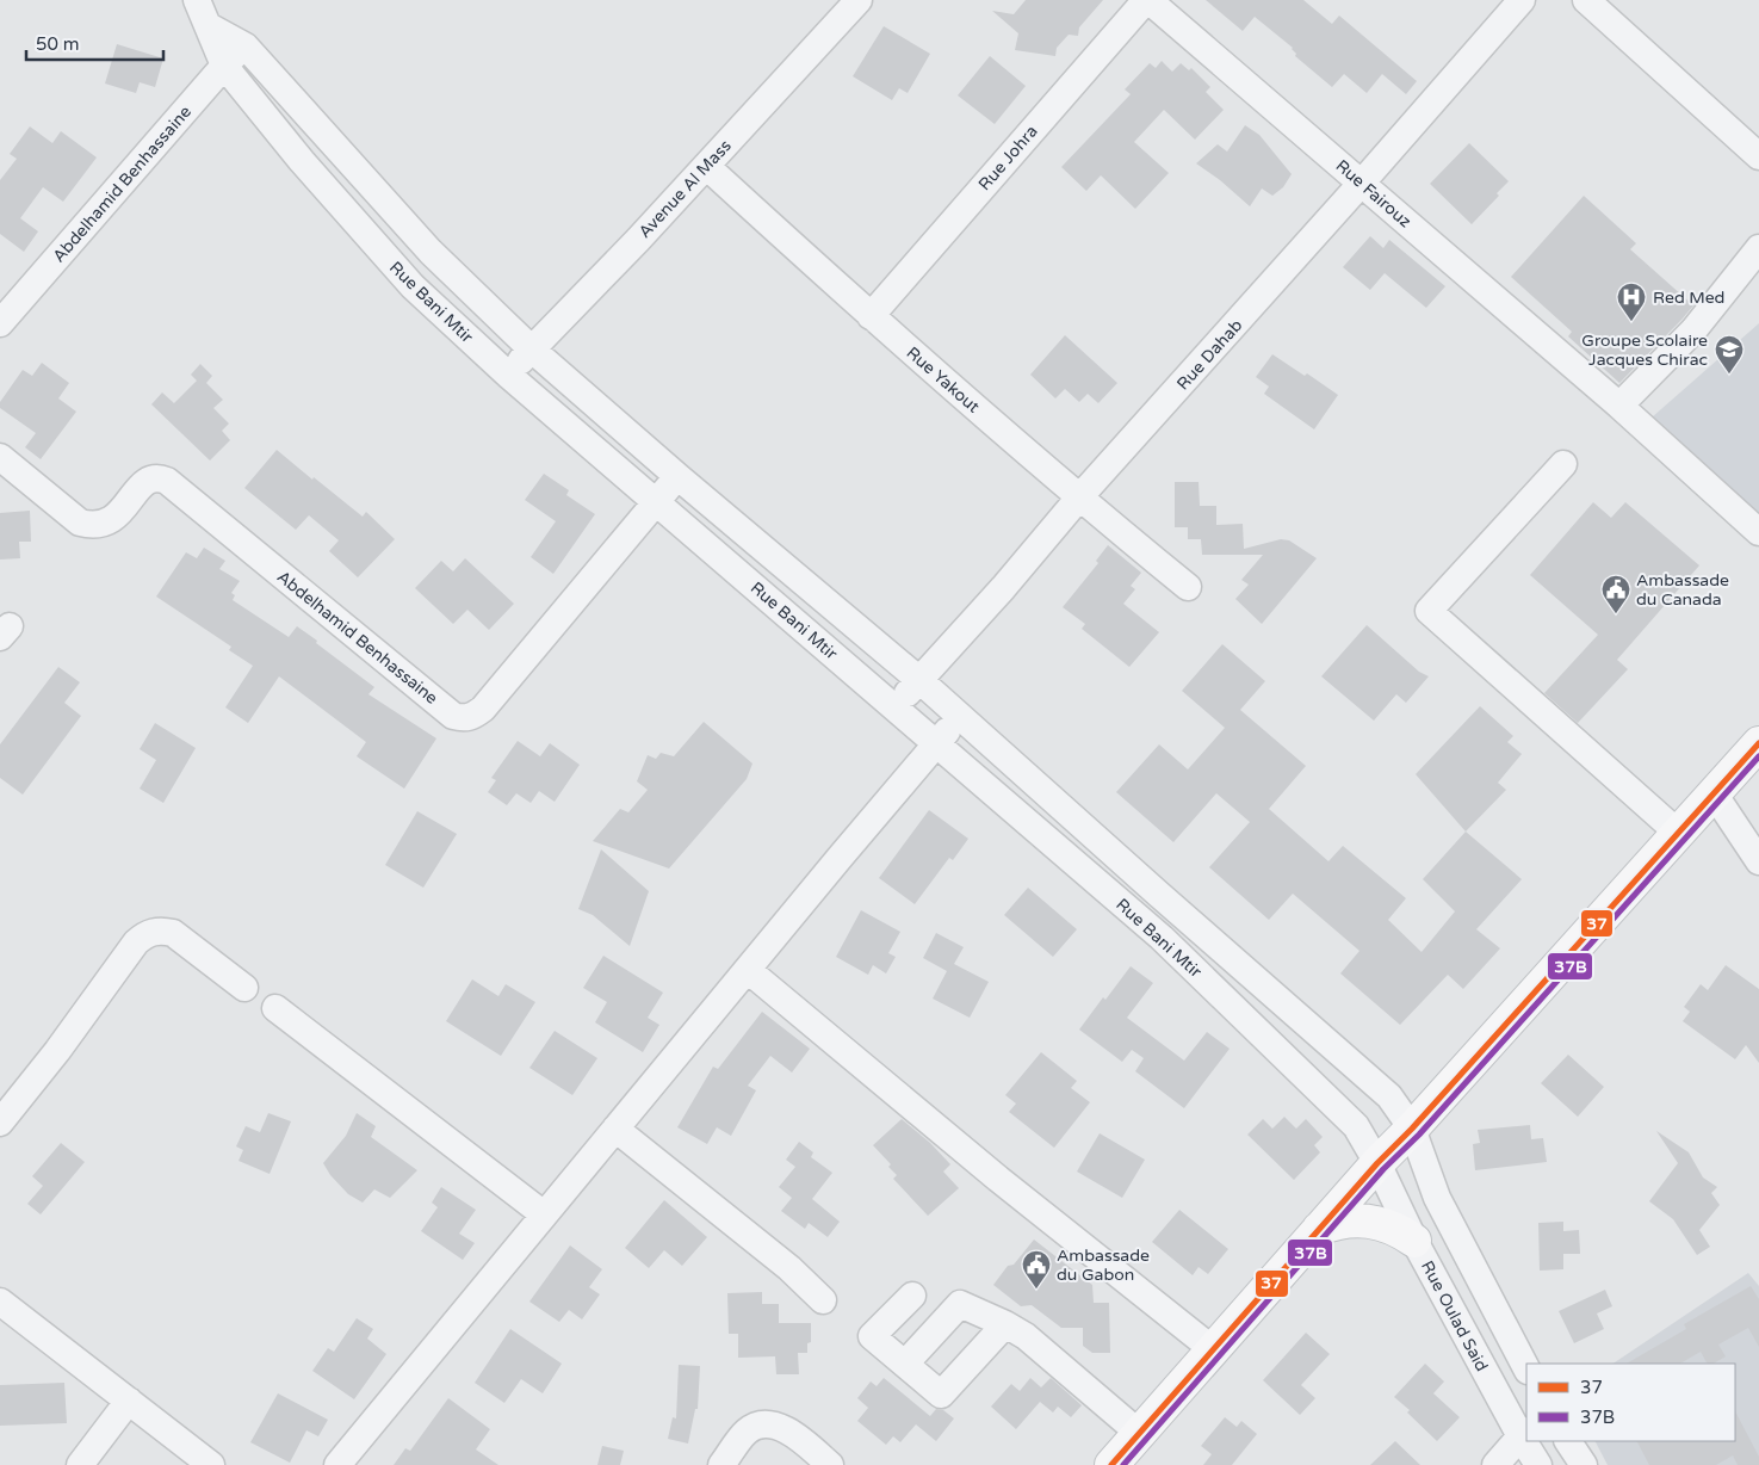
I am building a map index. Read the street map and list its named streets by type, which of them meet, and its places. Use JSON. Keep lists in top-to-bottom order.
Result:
{
  "streets": {
    "street": [
      "Rue Johra",
      "Abdelhamid Benhassaine",
      "Avenue Al Mass",
      "Rue Fairouz",
      "Rue Bani Mtir",
      "Rue Dahab",
      "Rue Yakout",
      "Rue Oulad Said"
    ]
  },
  "crossings": [
    ["Rue Johra", "Rue Fairouz"],
    ["Rue Johra", "Rue Yakout"],
    ["Abdelhamid Benhassaine", "Rue Bani Mtir"],
    ["Avenue Al Mass", "Rue Bani Mtir"],
    ["Avenue Al Mass", "Rue Yakout"],
    ["Rue Fairouz", "Rue Dahab"],
    ["Rue Bani Mtir", "Rue Dahab"],
    ["Rue Bani Mtir", "Rue Oulad Said"],
    ["Rue Dahab", "Rue Yakout"]
  ],
  "places": {
    "hospital": ["Red Med"],
    "school or university": ["Groupe Scolaire Jacques Chirac"],
    "public building": ["Ambassade du Canada", "Ambassade du Gabon"]
  },
  "lines": ["transit line 37", "transit line 37B"],
  "legend": ["37", "37B"],
  "scale_bar": "50 m"
}
